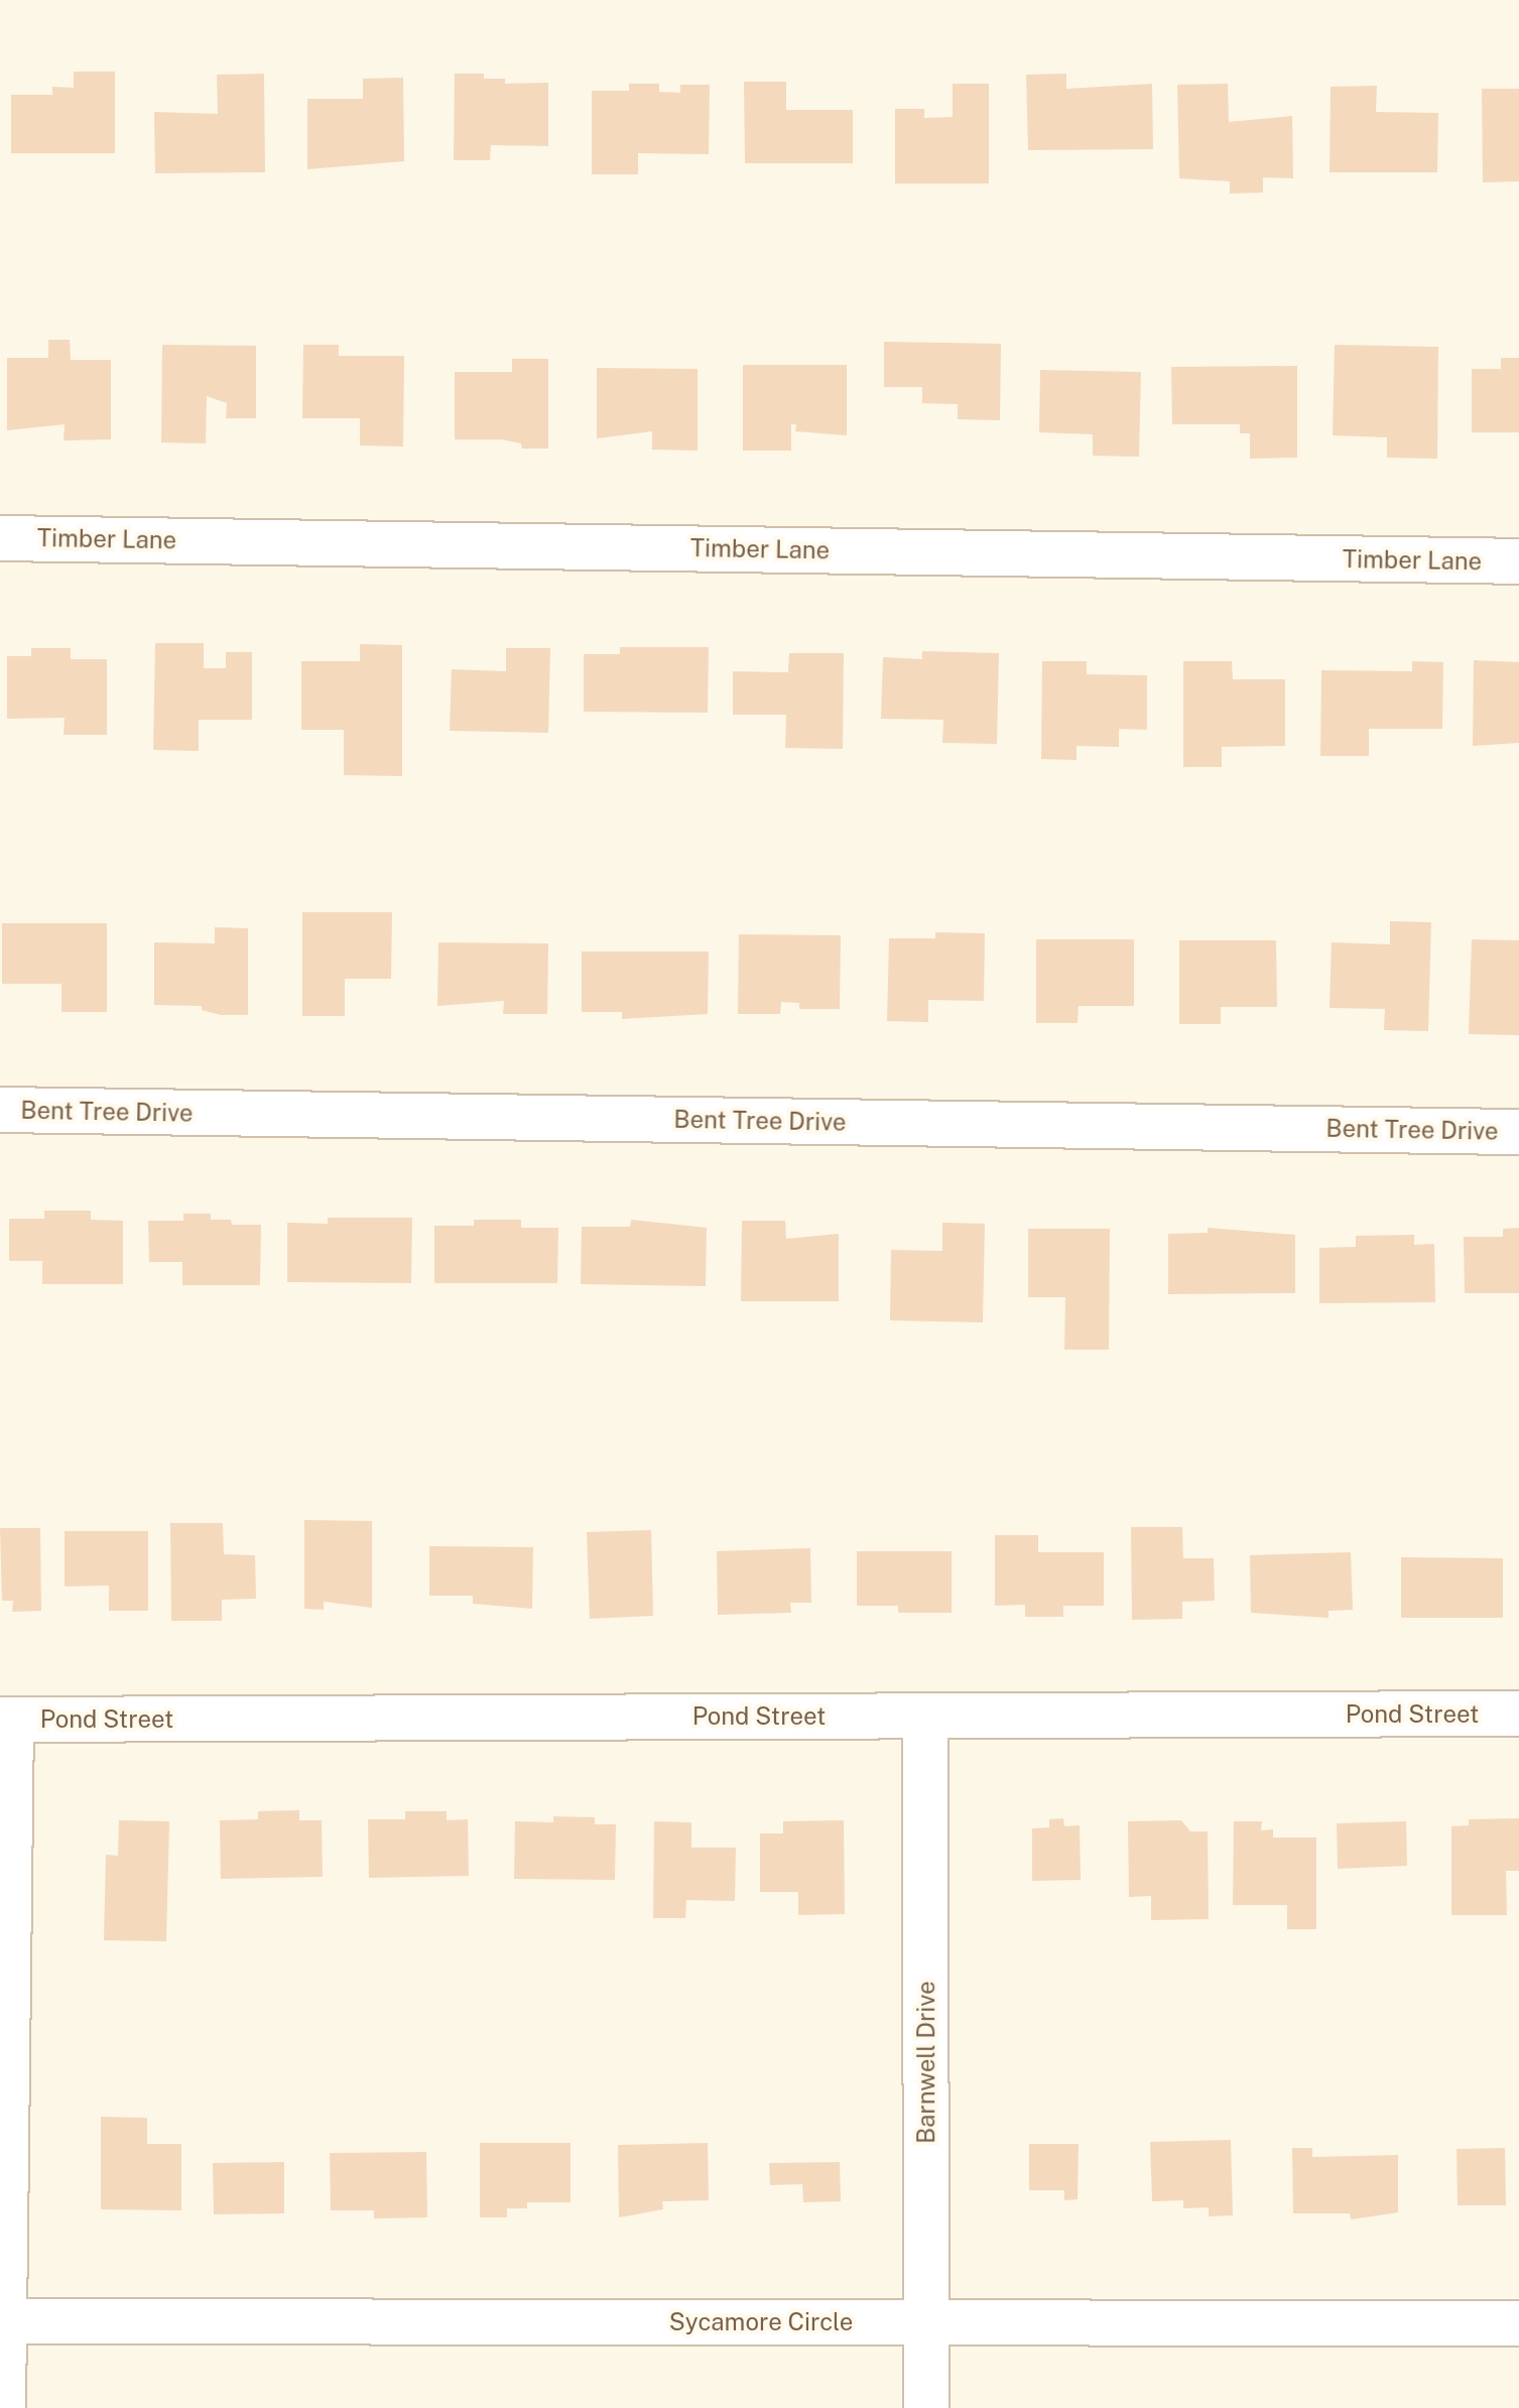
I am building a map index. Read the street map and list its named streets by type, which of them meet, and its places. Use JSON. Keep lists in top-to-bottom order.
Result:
{
  "streets": {
    "street": [
      "Timber Lane",
      "Bent Tree Drive",
      "Pond Street",
      "Barnwell Drive",
      "Sycamore Circle"
    ]
  },
  "crossings": [
    ["Pond Street", "Barnwell Drive"],
    ["Barnwell Drive", "Sycamore Circle"]
  ]
}
